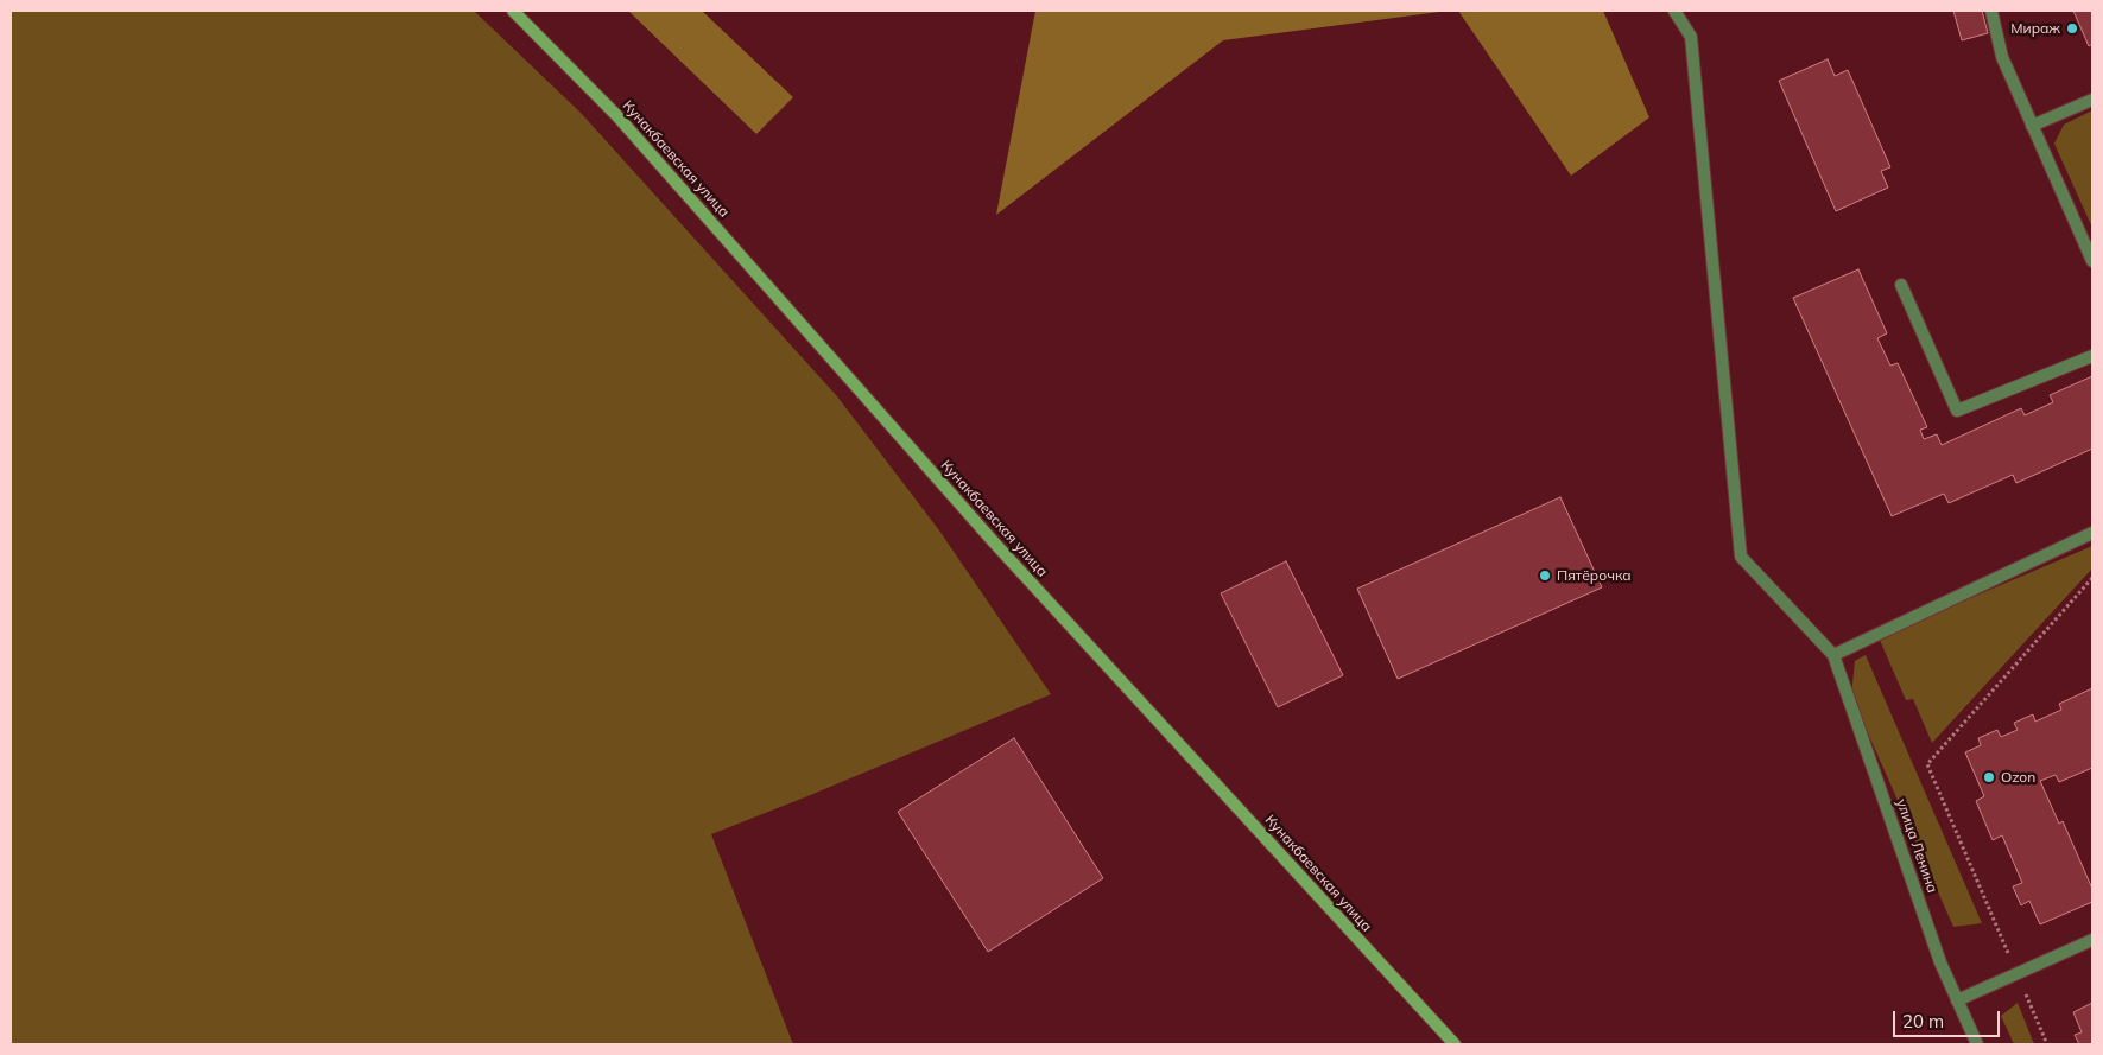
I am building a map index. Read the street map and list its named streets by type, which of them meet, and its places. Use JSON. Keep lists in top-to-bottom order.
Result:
{
  "streets": {
    "main road": ["Кунакбаевская улица"],
    "street": ["улица Ленина"]
  },
  "places": ["Мираж", "Пятёрочка", "Ozon"],
  "scale_bar": "20 m"
}
